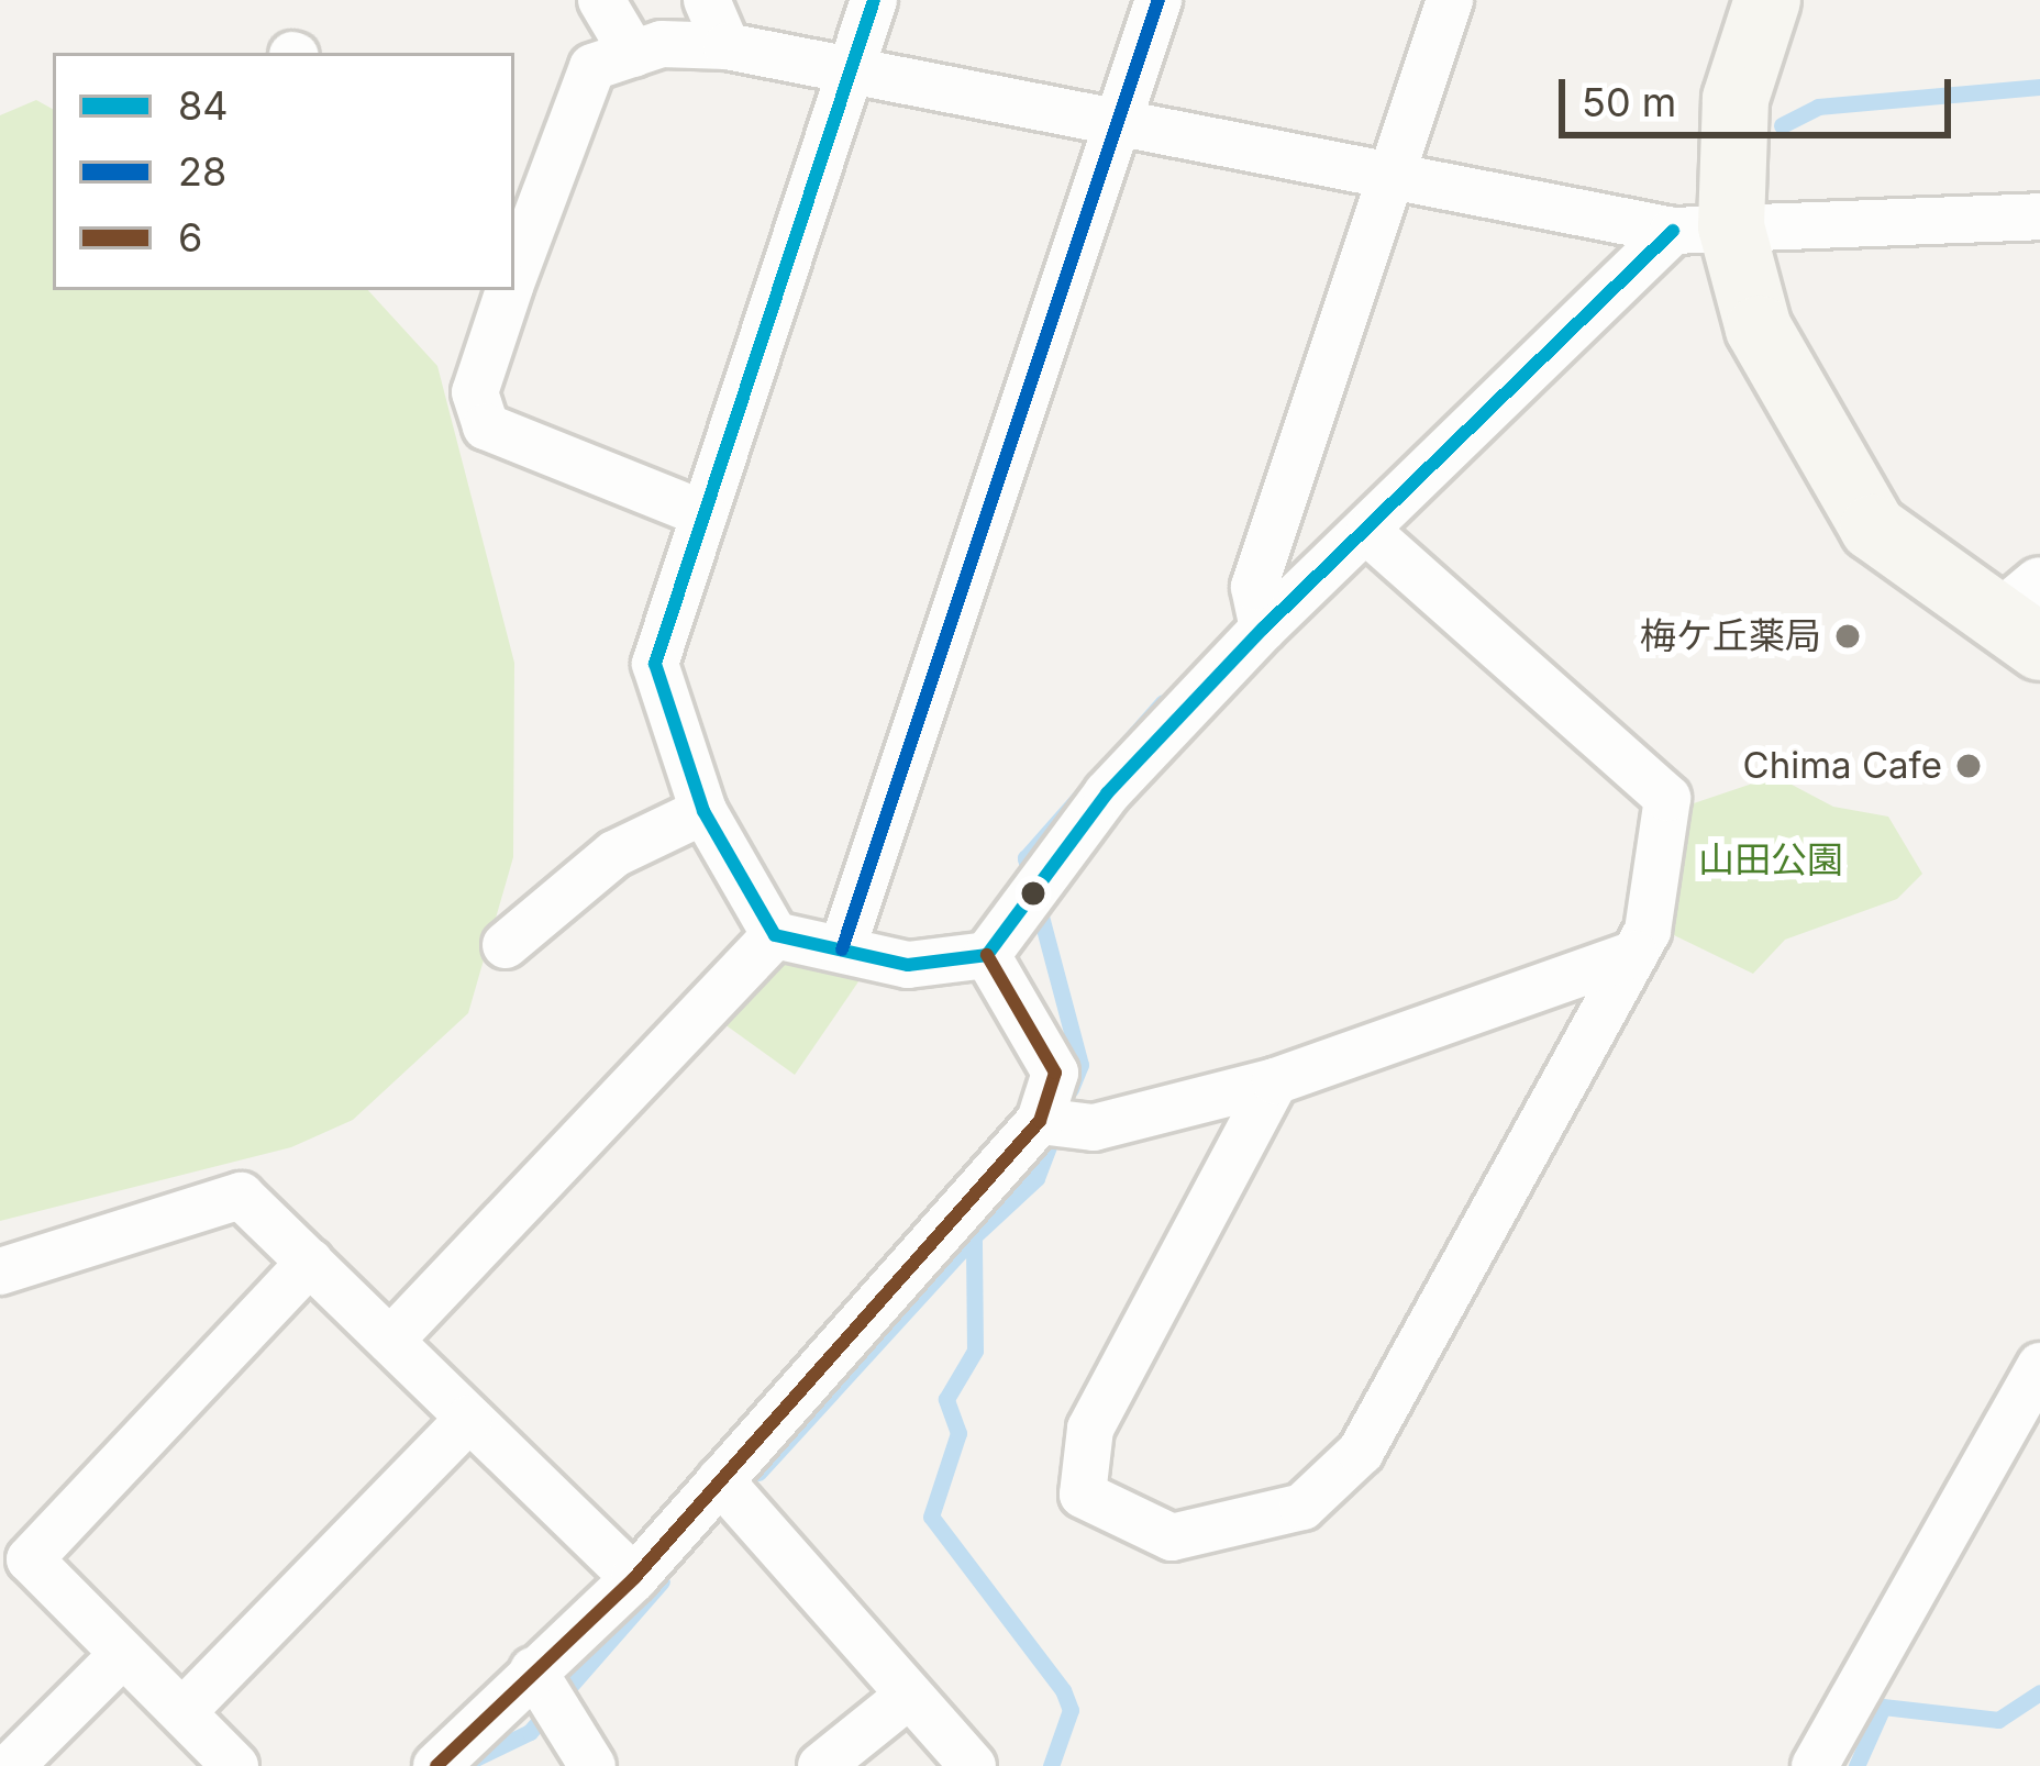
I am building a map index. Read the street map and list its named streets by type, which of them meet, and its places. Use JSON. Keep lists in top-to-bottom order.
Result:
{
  "parks": ["山田公園"],
  "places": ["梅ケ丘薬局", "Chima Cafe"],
  "lines": ["transit line 84", "transit line 28", "transit line 6"],
  "legend": ["84", "28", "6"],
  "scale_bar": "50 m"
}
